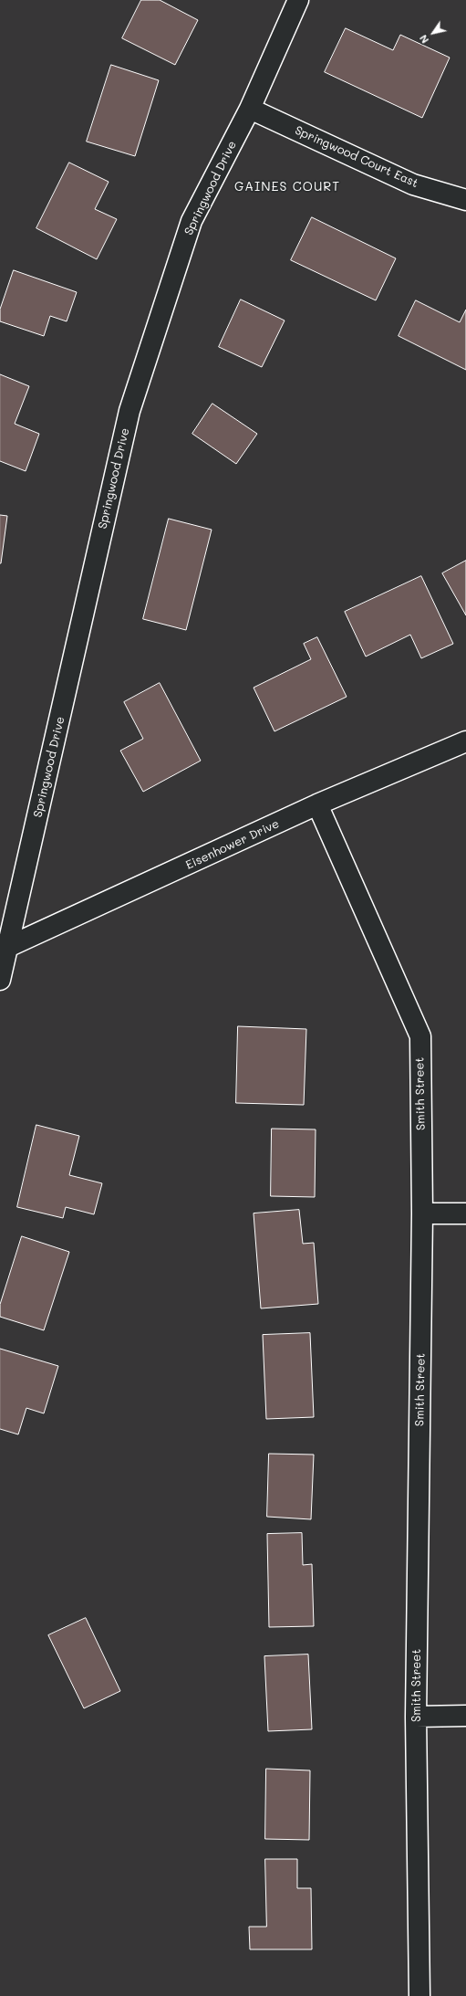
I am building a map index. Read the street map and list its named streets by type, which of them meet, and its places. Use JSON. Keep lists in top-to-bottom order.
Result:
{
  "streets": {
    "street": [
      "Springwood Court East",
      "Springwood Drive",
      "Eisenhower Drive",
      "Smith Street"
    ]
  },
  "crossings": [
    ["Springwood Court East", "Springwood Drive"],
    ["Springwood Drive", "Eisenhower Drive"],
    ["Eisenhower Drive", "Smith Street"]
  ],
  "districts": ["GAINES COURT"],
  "north": "bottom left"
}
